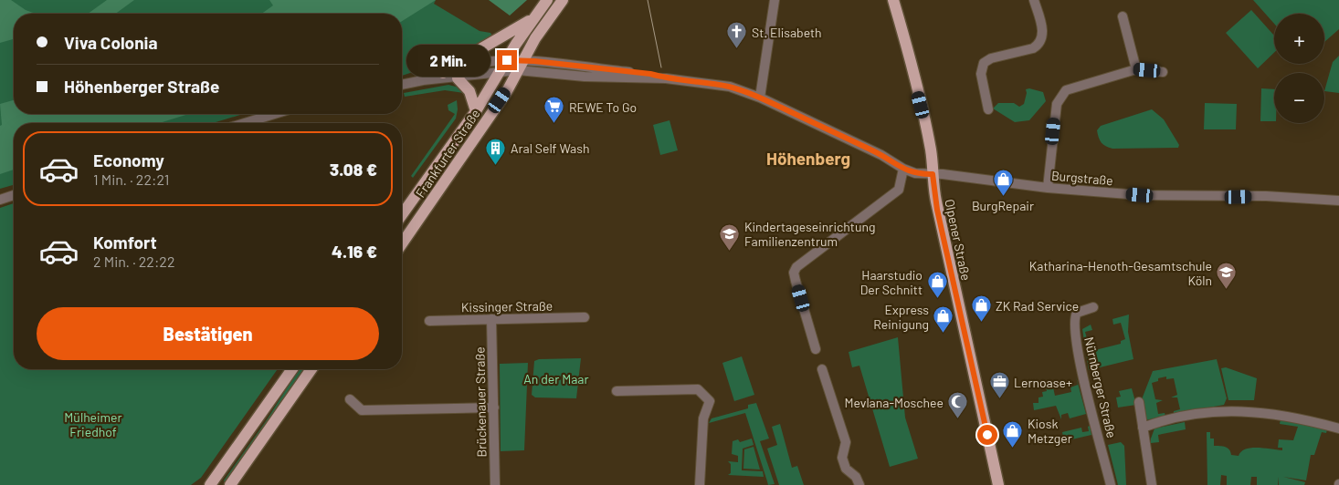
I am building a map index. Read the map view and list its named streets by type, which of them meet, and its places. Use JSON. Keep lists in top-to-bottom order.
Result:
{
  "streets": {
    "main road": ["Frankfurter Straße", "Olpener Straße"],
    "street": [
      "Burgstraße",
      "Kissinger Straße",
      "Nürnberger Straße",
      "Brückenauer Straße"
    ]
  },
  "crossings": [
    ["Burgstraße", "Olpener Straße"],
    ["Kissinger Straße", "Brückenauer Straße"]
  ],
  "districts": ["Höhenberg"],
  "parks": ["An der Maar", "Mülheimer Friedhof"],
  "places": {
    "church": ["St. Elisabeth"],
    "supermarket": ["REWE To Go"],
    "building": ["Aral Self Wash"],
    "shop": [
      "BurgRepair",
      "Haarstudio Der Schnitt",
      "ZK Rad Service",
      "Express Reinigung",
      "Kiosk Metzger"
    ],
    "school or university": ["Kindertageseinrichtung Familienzentrum", "Katharina-Henoth-Gesamtschule Köln"],
    "office": ["Lernoase+"],
    "mosque": ["Mevlana-Moschee"]
  },
  "page": {
    "map_buttons": ["+", "−"],
    "banner": ["Viva Colonia", "Höhenberger Straße"],
    "bubble": "2 Min.",
    "list": [
      {
        "name": "Economy",
        "note": "1 Min. · 22:21",
        "value": "3.08 €"
      },
      {
        "name": "Komfort",
        "note": "2 Min. · 22:22",
        "value": "4.16 €"
      }
    ],
    "buttons": "Bestätigen"
  }
}
